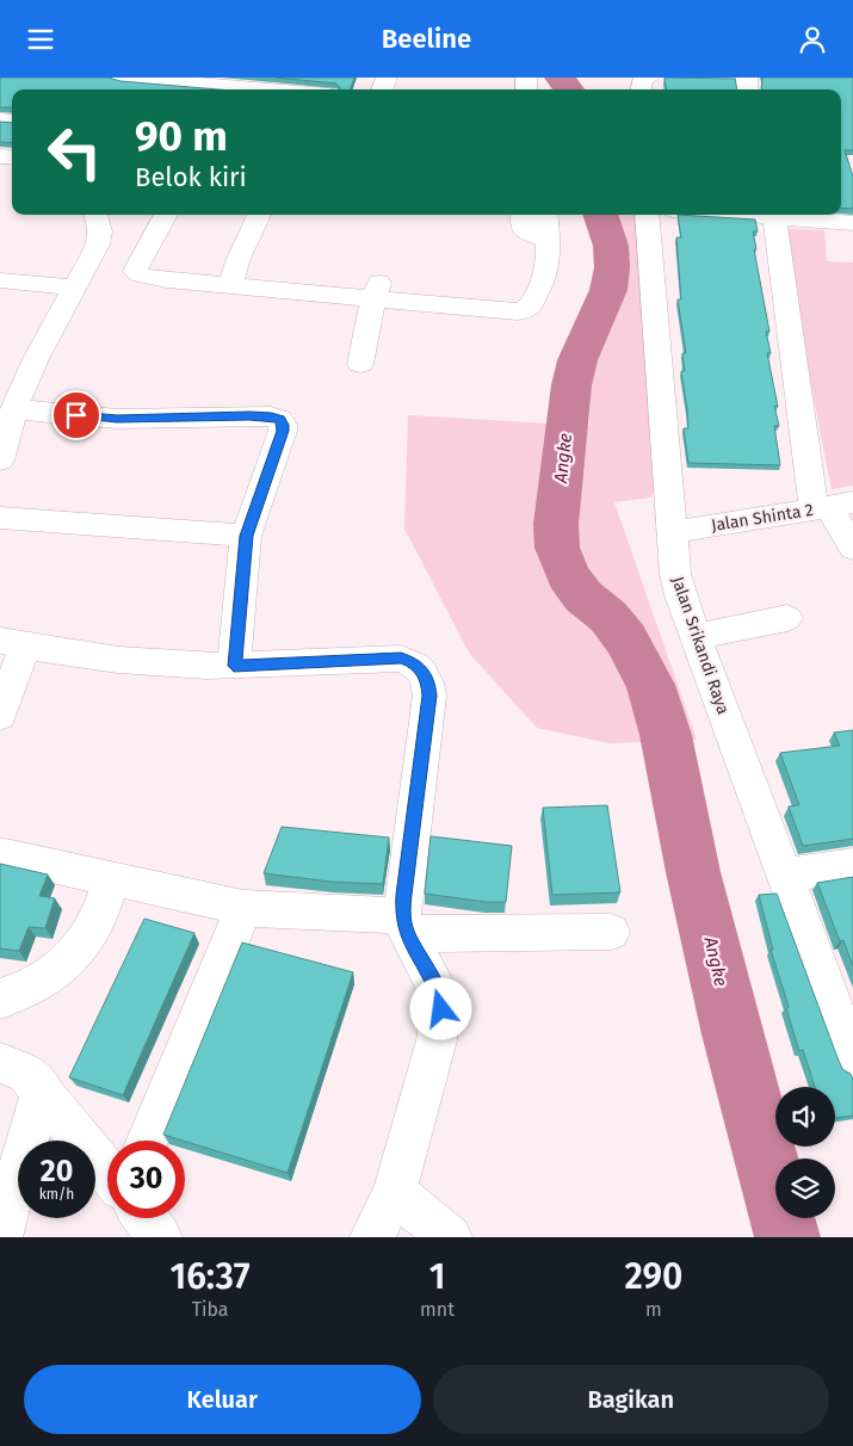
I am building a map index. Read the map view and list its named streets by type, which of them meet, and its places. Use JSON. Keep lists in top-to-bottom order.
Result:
{
  "streets": {
    "street": ["Jalan Shinta 2", "Jalan Srikandi Raya"]
  },
  "crossings": [
    ["Jalan Shinta 2", "Jalan Srikandi Raya"]
  ],
  "water": ["Angke"],
  "page": {
    "header": "Beeline",
    "turn": ["90 m", "Belok kiri"],
    "speed": "20 km/h",
    "limit": "30",
    "eta": [
      "16:37",
      "Tiba",
      "1",
      "mnt",
      "290",
      "m"
    ],
    "buttons": ["Keluar", "Bagikan"]
  }
}
